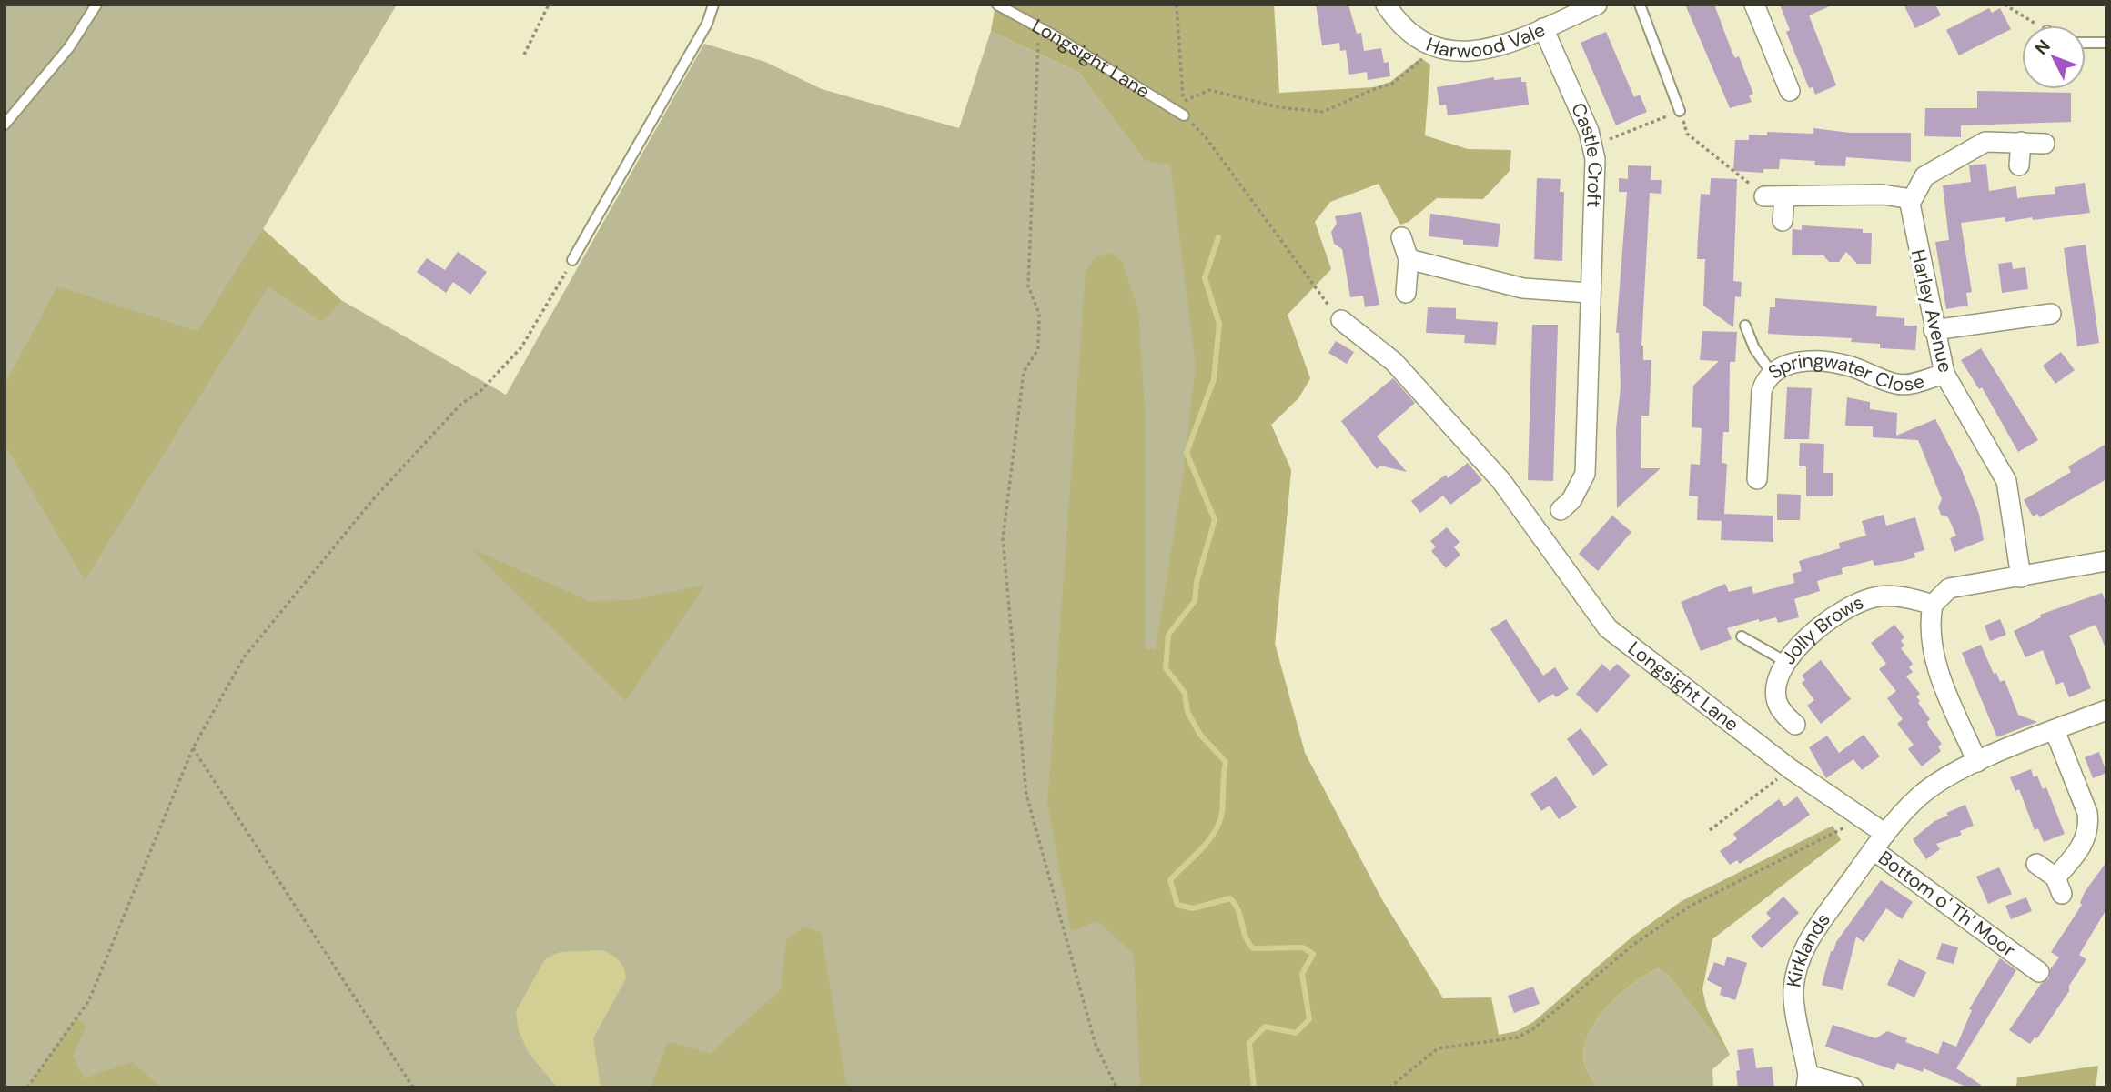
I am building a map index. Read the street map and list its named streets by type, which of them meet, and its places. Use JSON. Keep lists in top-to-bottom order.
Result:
{
  "streets": {
    "street": [
      "Harwood Vale",
      "Longsight Lane",
      "Castle Croft",
      "Harley Avenue",
      "Springwater Close",
      "Jolly Brows",
      "Bottom o' Th' Moor",
      "Kirklands"
    ]
  },
  "crossings": [
    ["Harwood Vale", "Castle Croft"],
    ["Longsight Lane", "Kirklands"],
    ["Harley Avenue", "Springwater Close"],
    ["Bottom o' Th' Moor", "Kirklands"]
  ],
  "north": "top left"
}
